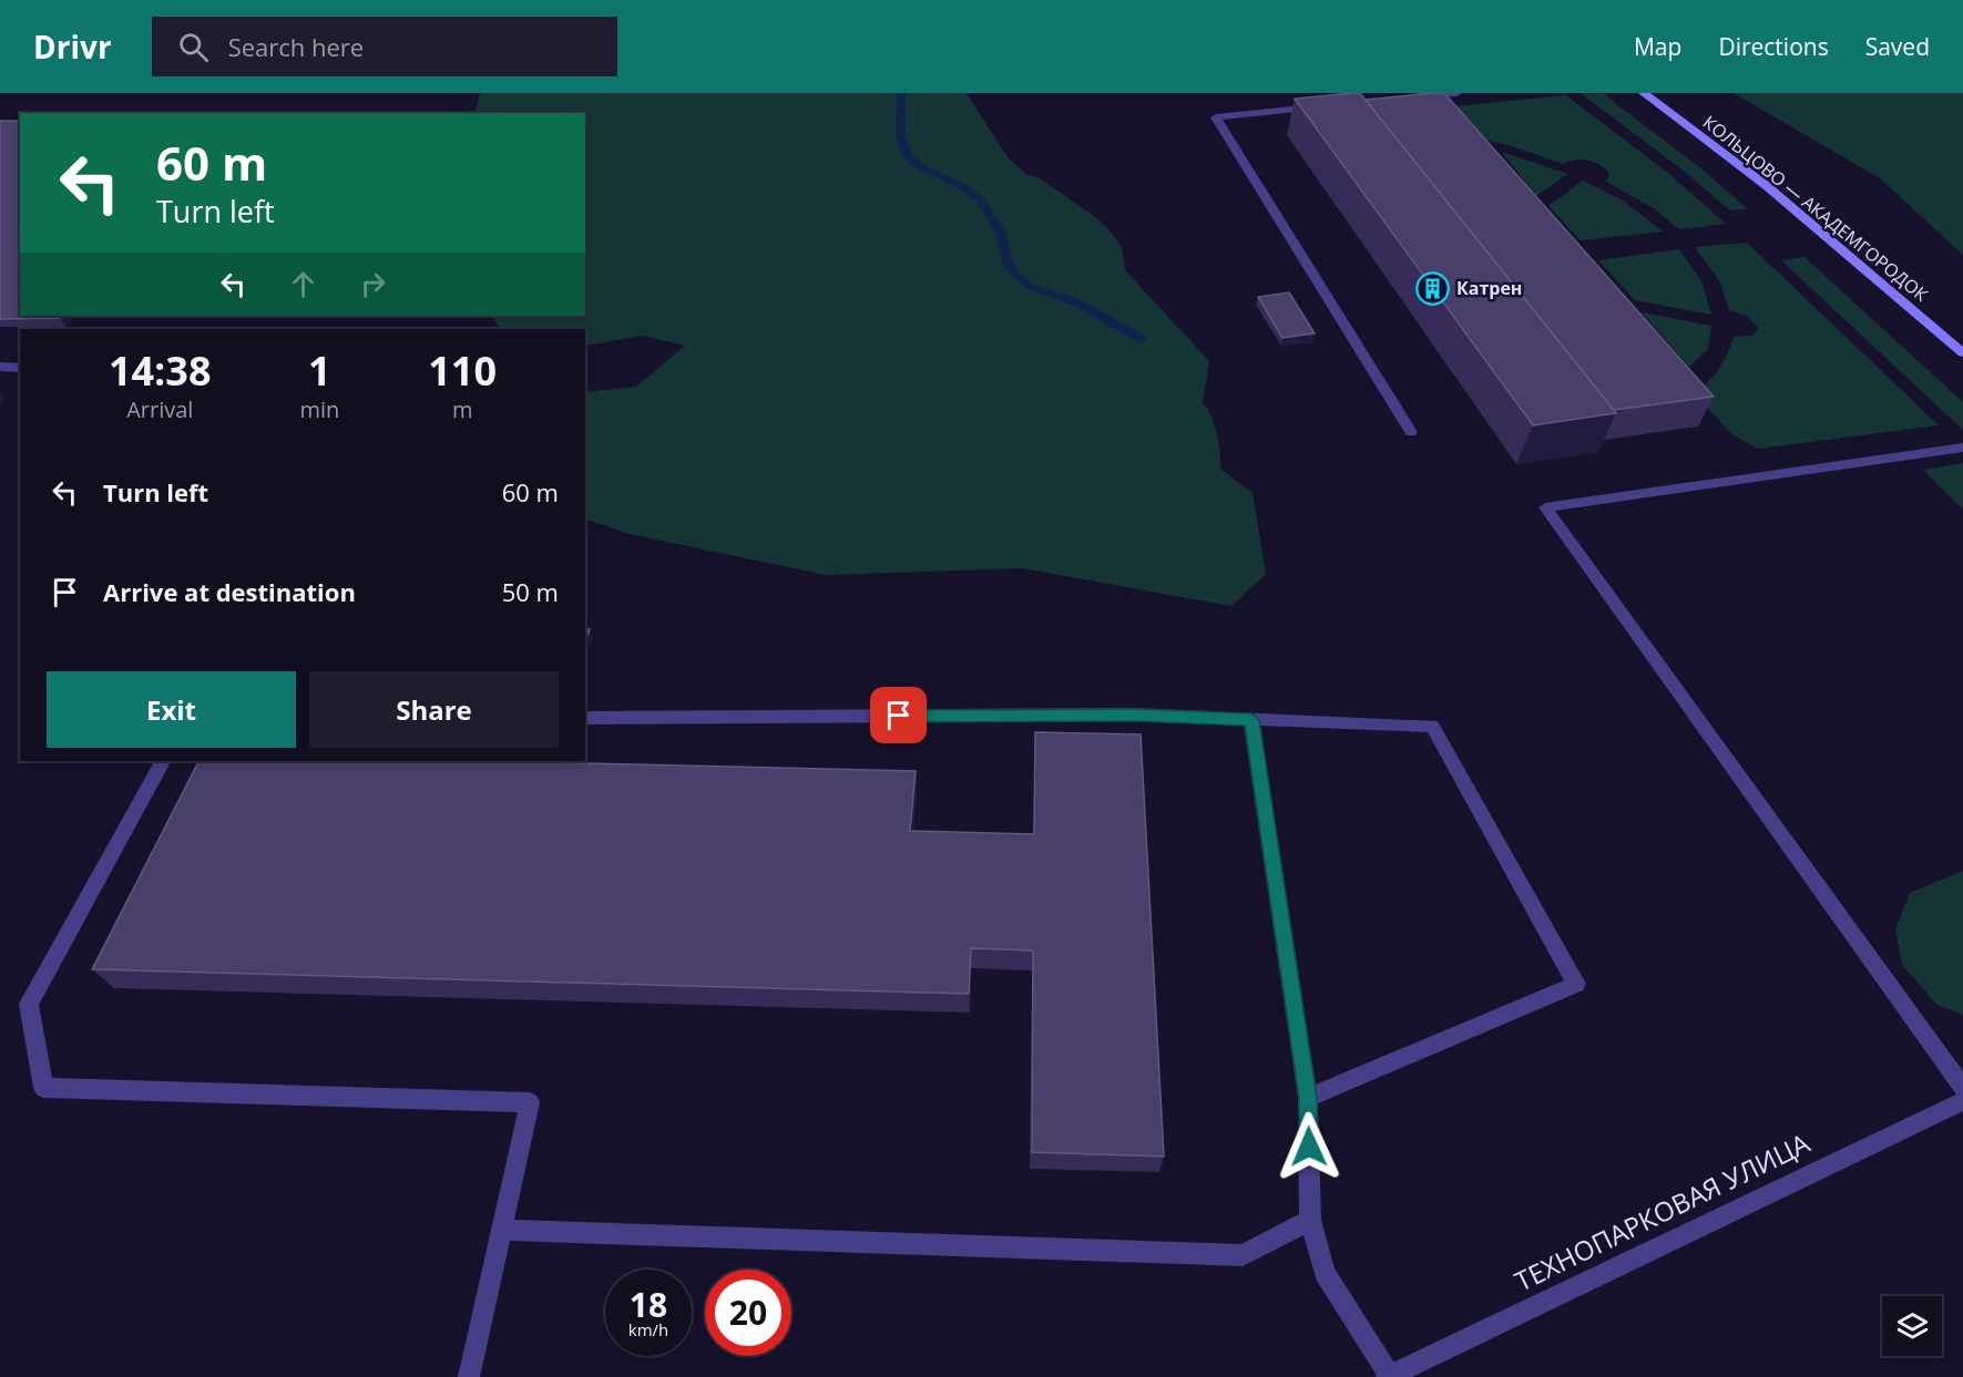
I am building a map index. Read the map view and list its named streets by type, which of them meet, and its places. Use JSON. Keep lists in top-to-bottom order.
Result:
{
  "streets": {
    "main road": ["КОЛЬЦОВО — АКАДЕМГОРОДОК"],
    "street": ["ТЕХНОПАРКОВАЯ УЛИЦА"]
  },
  "places": {
    "building": ["Катрен"]
  },
  "page": {
    "header": "Drivr",
    "search": "Search here",
    "nav": ["Map", "Directions", "Saved"],
    "turn": ["60 m", "Turn left"],
    "eta": [
      "14:38",
      "Arrival",
      "1",
      "min",
      "110",
      "m"
    ],
    "list": [
      {
        "name": "Turn left",
        "value": "60 m"
      },
      {
        "name": "Arrive at destination",
        "value": "50 m"
      }
    ],
    "buttons": ["Exit", "Share"],
    "speed": "18 km/h",
    "limit": "20"
  }
}
